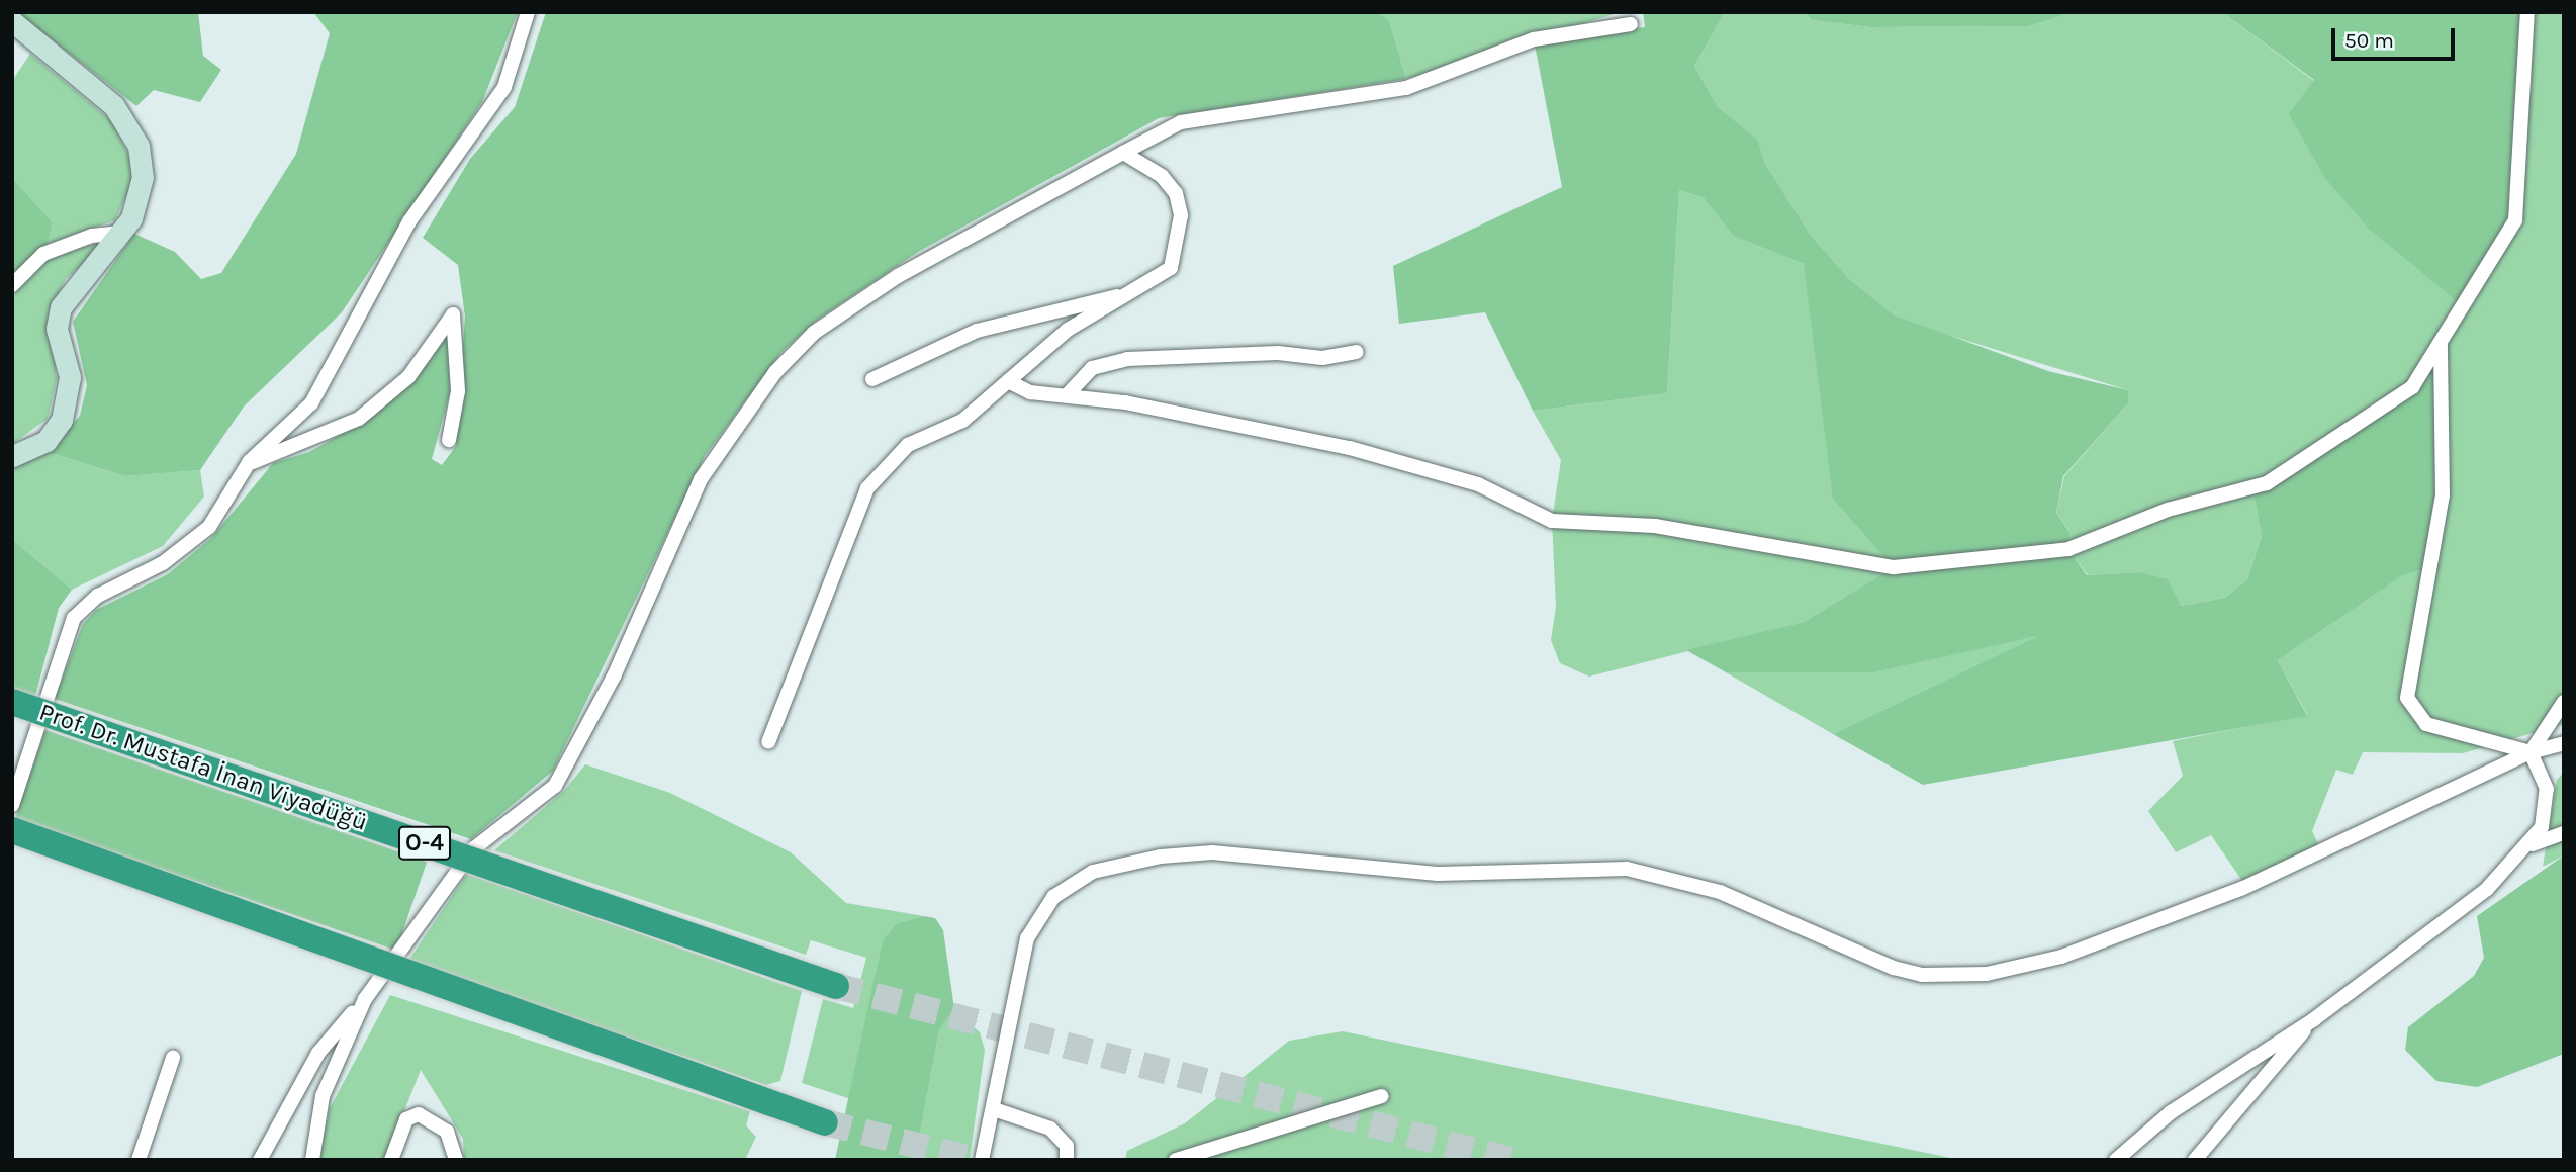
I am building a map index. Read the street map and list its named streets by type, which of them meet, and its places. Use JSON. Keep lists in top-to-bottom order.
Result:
{
  "streets": {
    "highway": ["Prof. Dr. Mustafa İnan Viyadüğü", "O-4"]
  },
  "scale_bar": "50 m"
}
